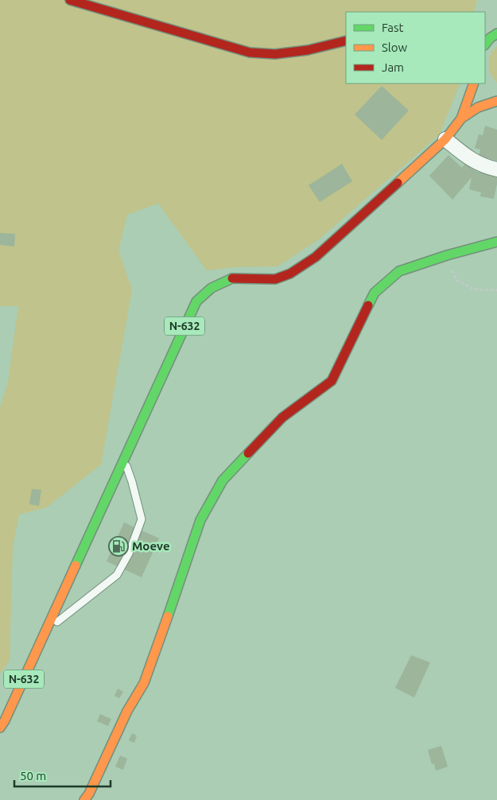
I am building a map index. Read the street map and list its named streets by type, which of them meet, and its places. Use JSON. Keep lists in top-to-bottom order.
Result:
{
  "streets": {
    "main road": ["N-632"]
  },
  "places": {
    "fuel station": ["Moeve"]
  },
  "legend": ["Fast", "Slow", "Jam"],
  "scale_bar": "50 m"
}
